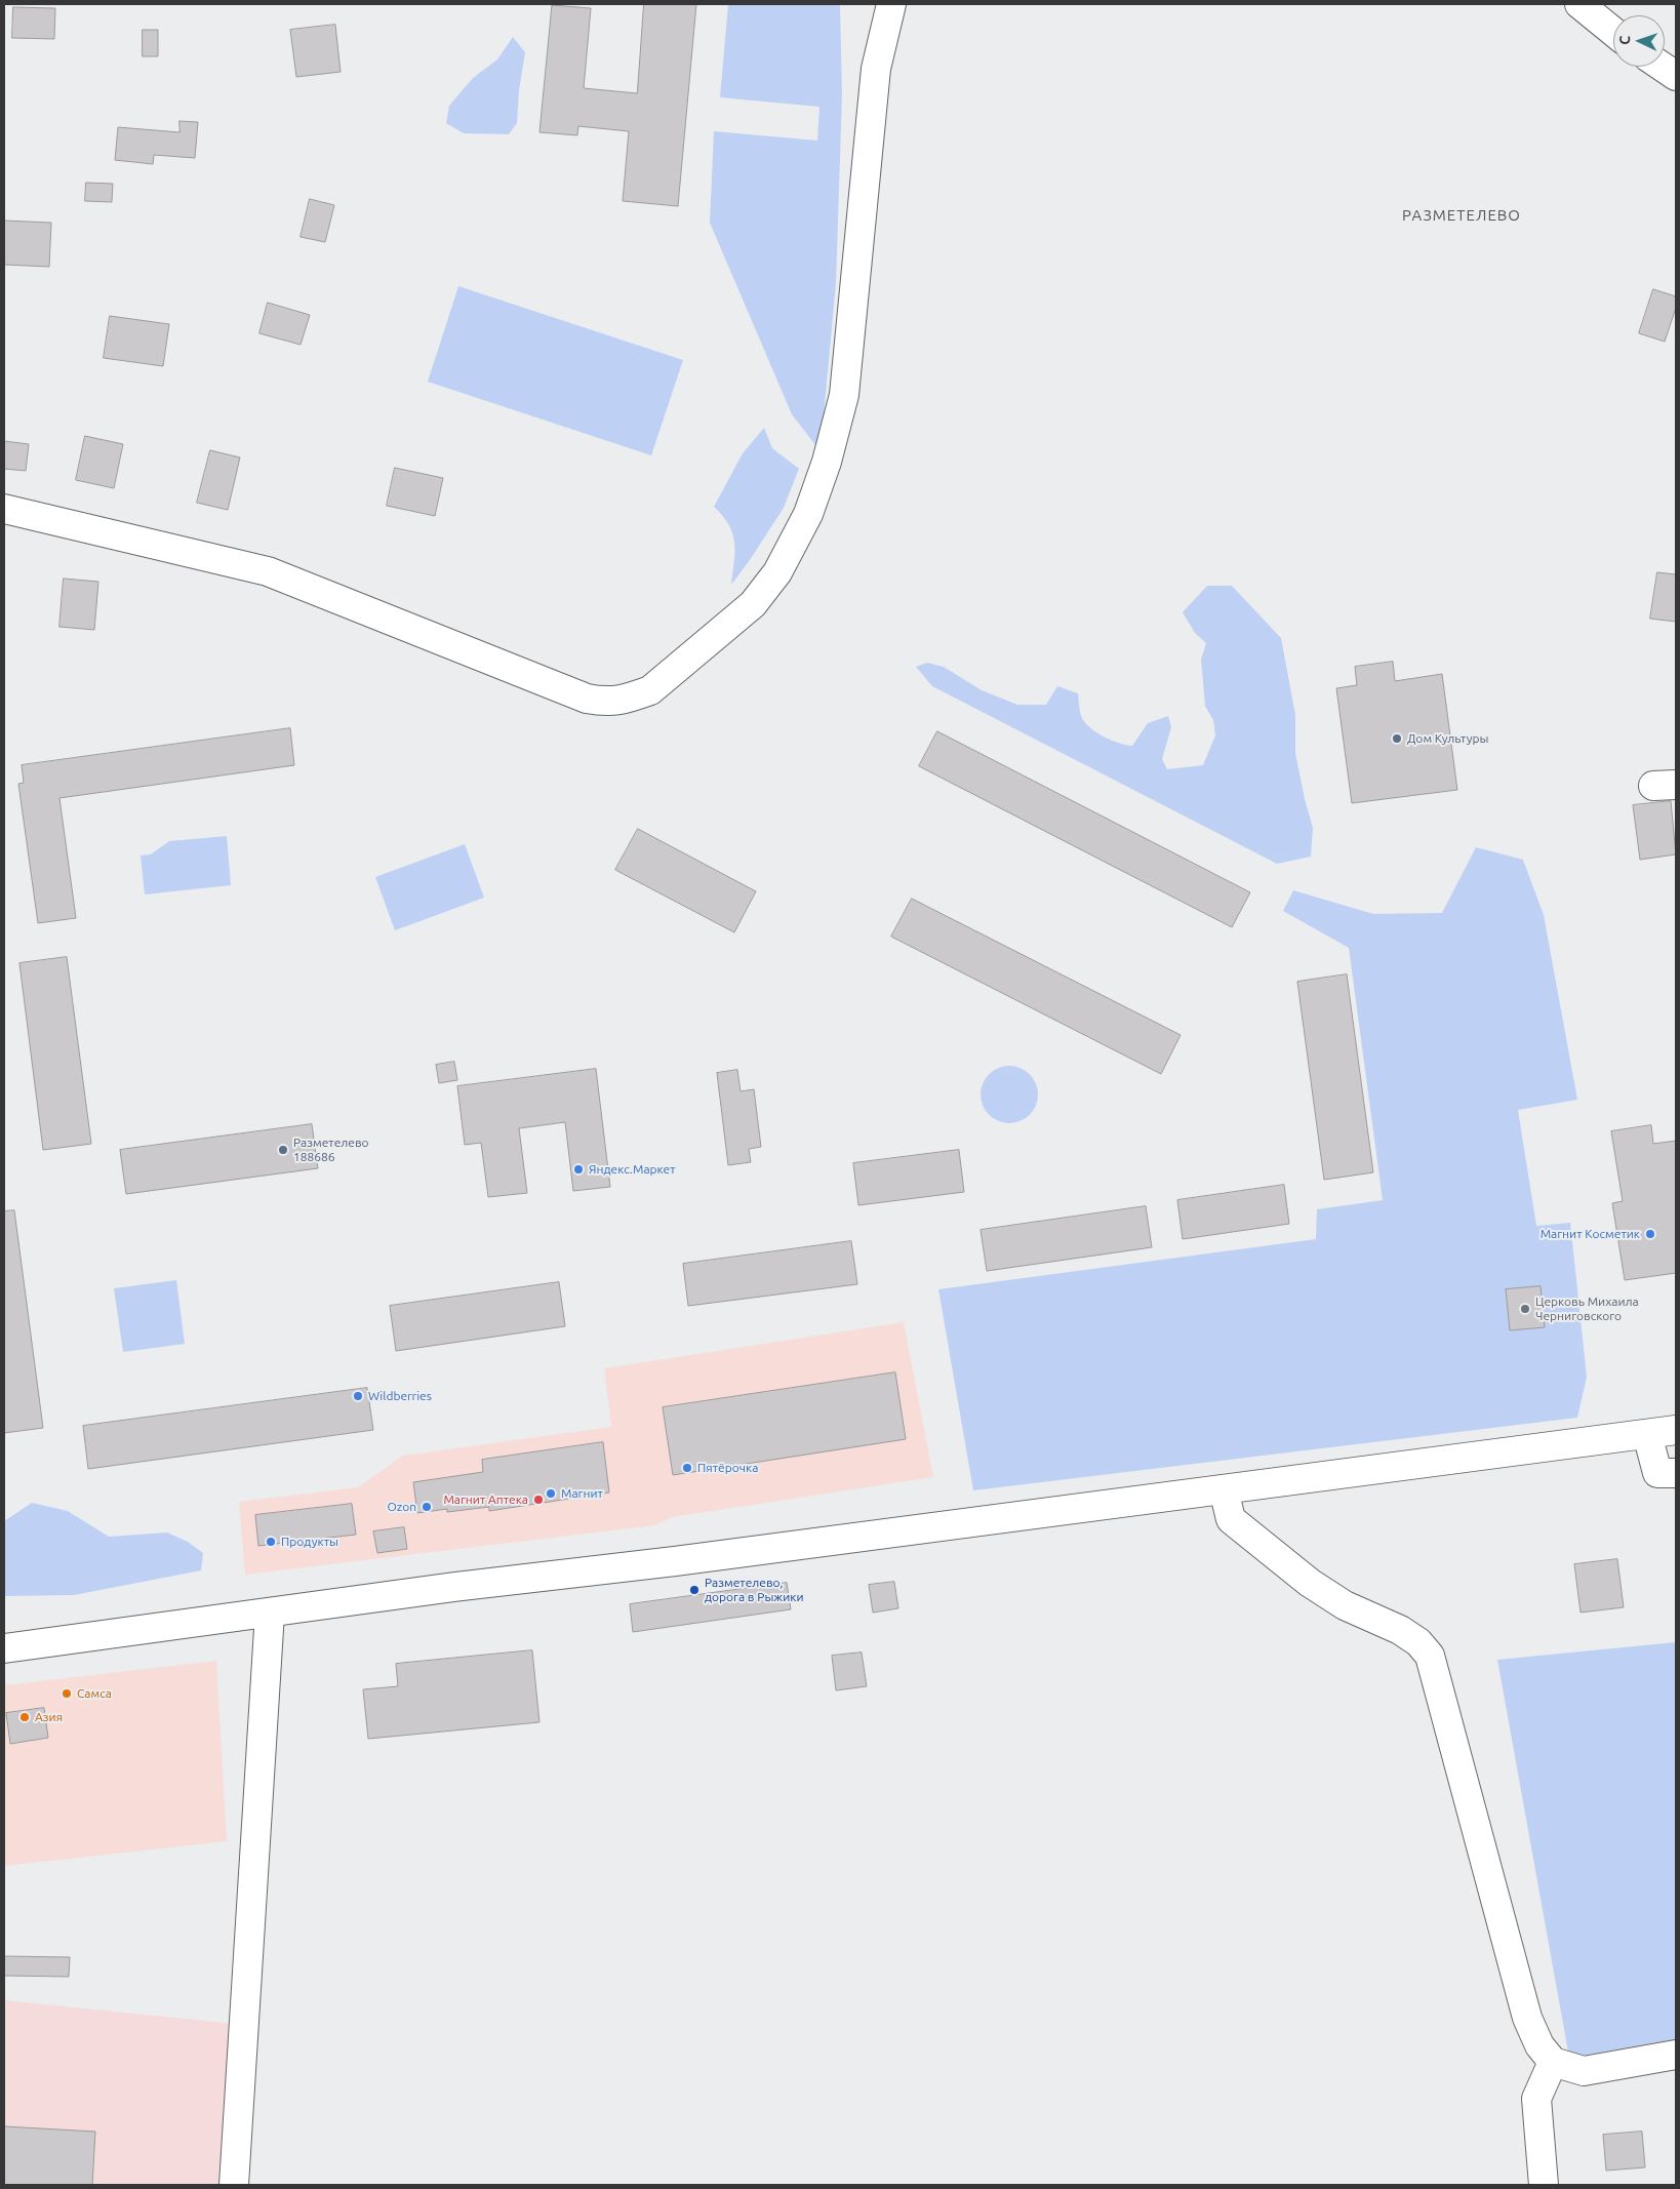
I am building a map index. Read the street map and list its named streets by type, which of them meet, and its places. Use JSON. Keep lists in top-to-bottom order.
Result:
{
  "districts": ["РАЗМЕТЕЛЕВО"],
  "places": [
    "Дом Культуры",
    "Разметелево 188686",
    "Яндекс.Маркет",
    "Магнит Косметик",
    "Церковь Михаила Черниговского",
    "Wildberries",
    "Пятёрочка",
    "Магнит",
    "Магнит Аптека",
    "Ozon",
    "Продукты",
    "Разметелево, дорога в Рыжики",
    "Самса",
    "Азия"
  ],
  "north": "left"
}
